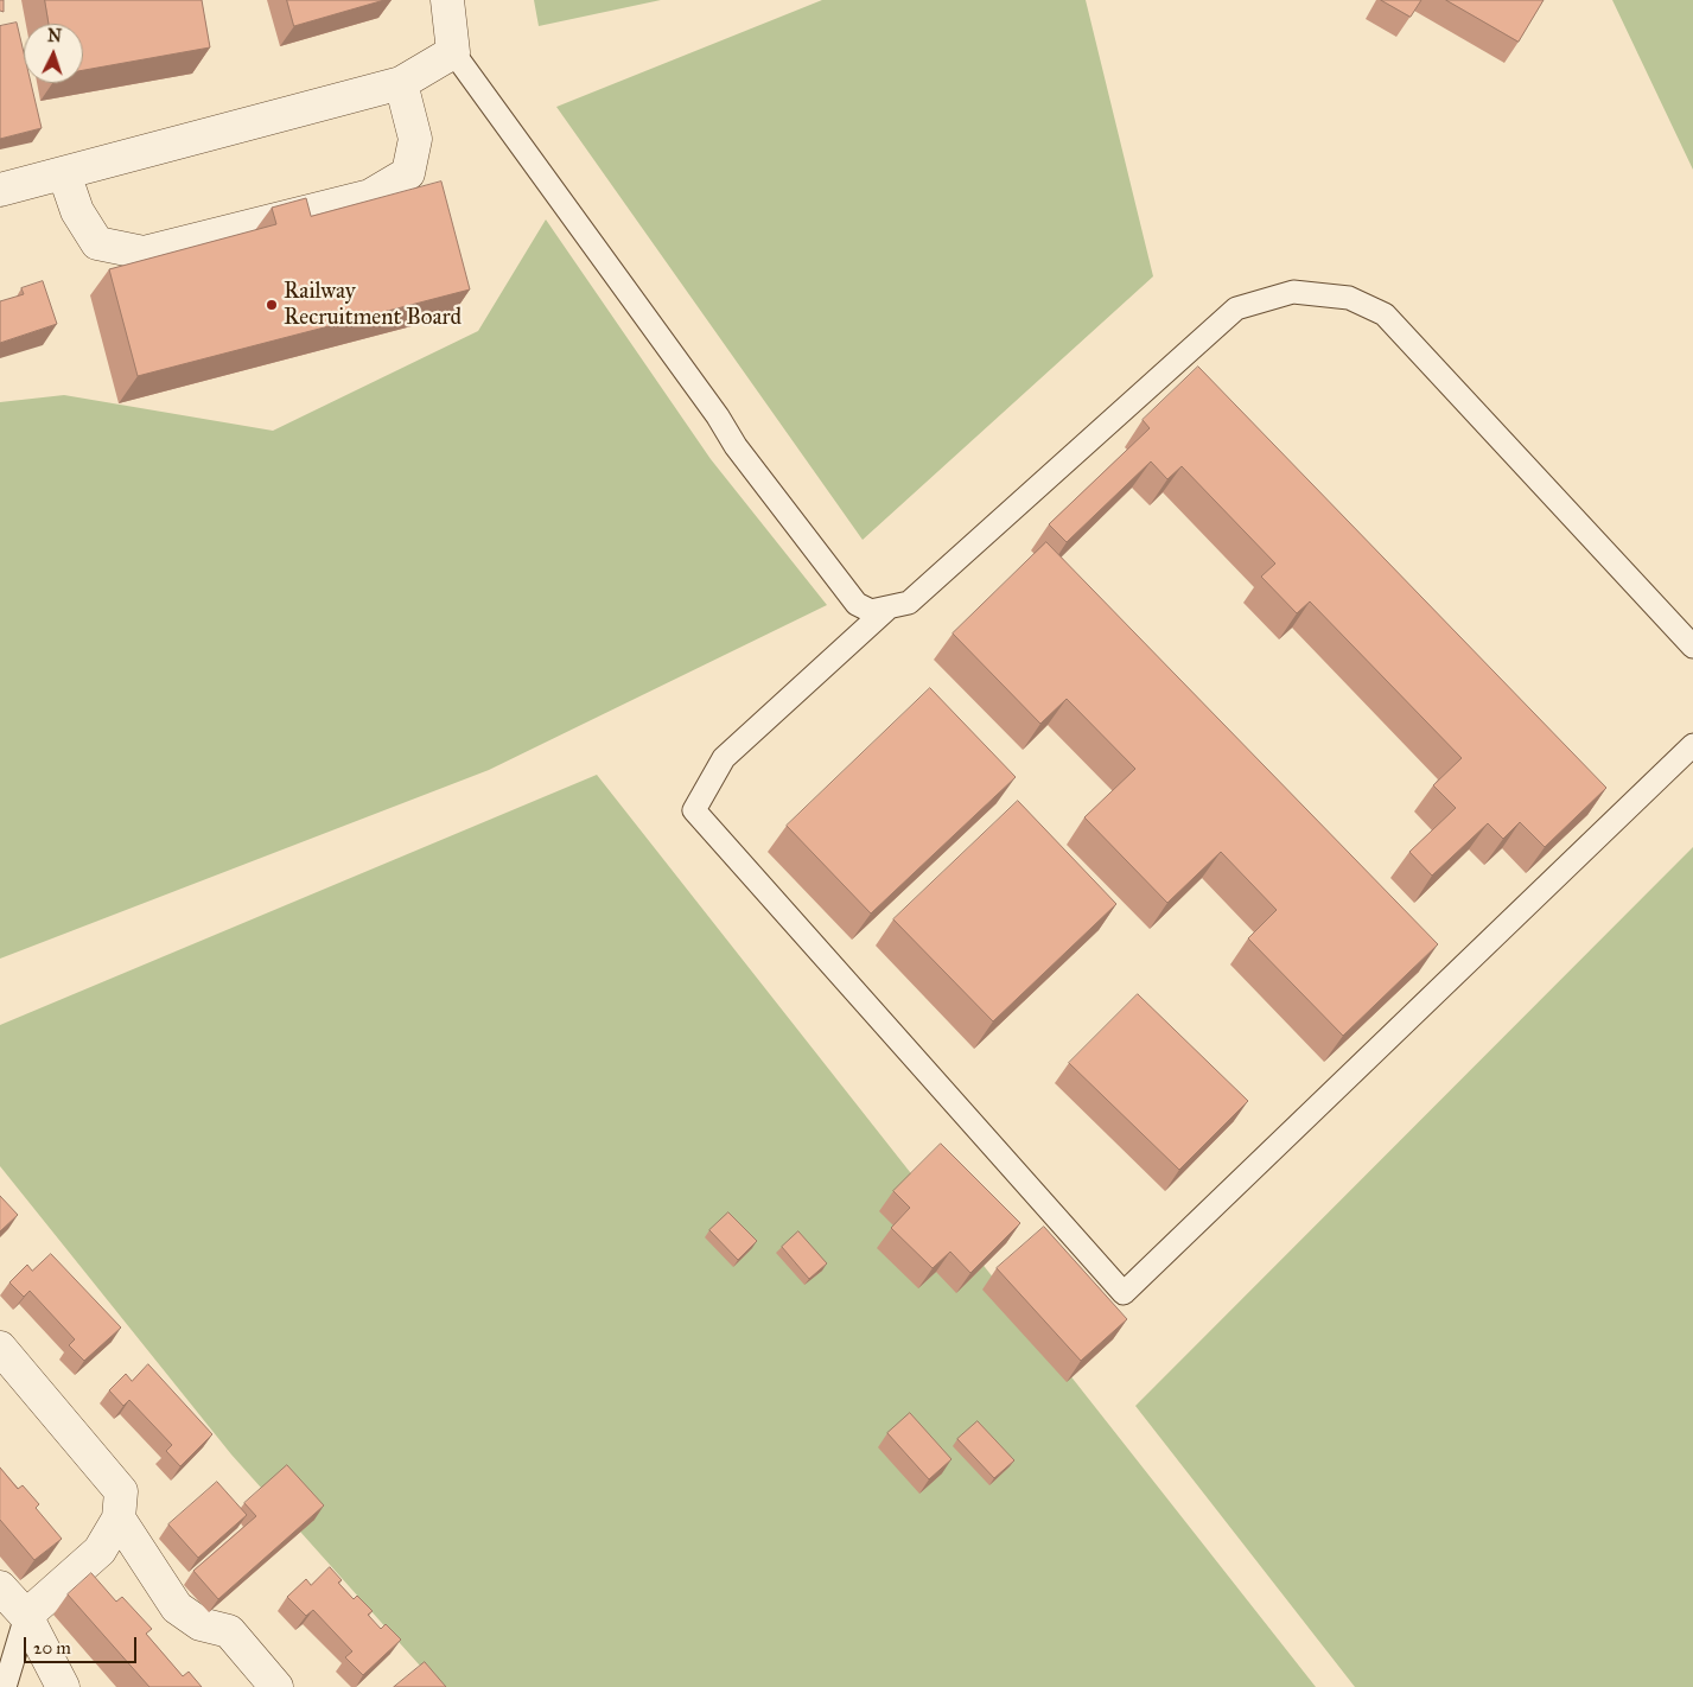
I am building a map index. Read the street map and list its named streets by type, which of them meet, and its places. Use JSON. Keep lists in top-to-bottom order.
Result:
{
  "places": ["Railway Recruitment Board"],
  "scale_bar": "20 m",
  "north": "top"
}
